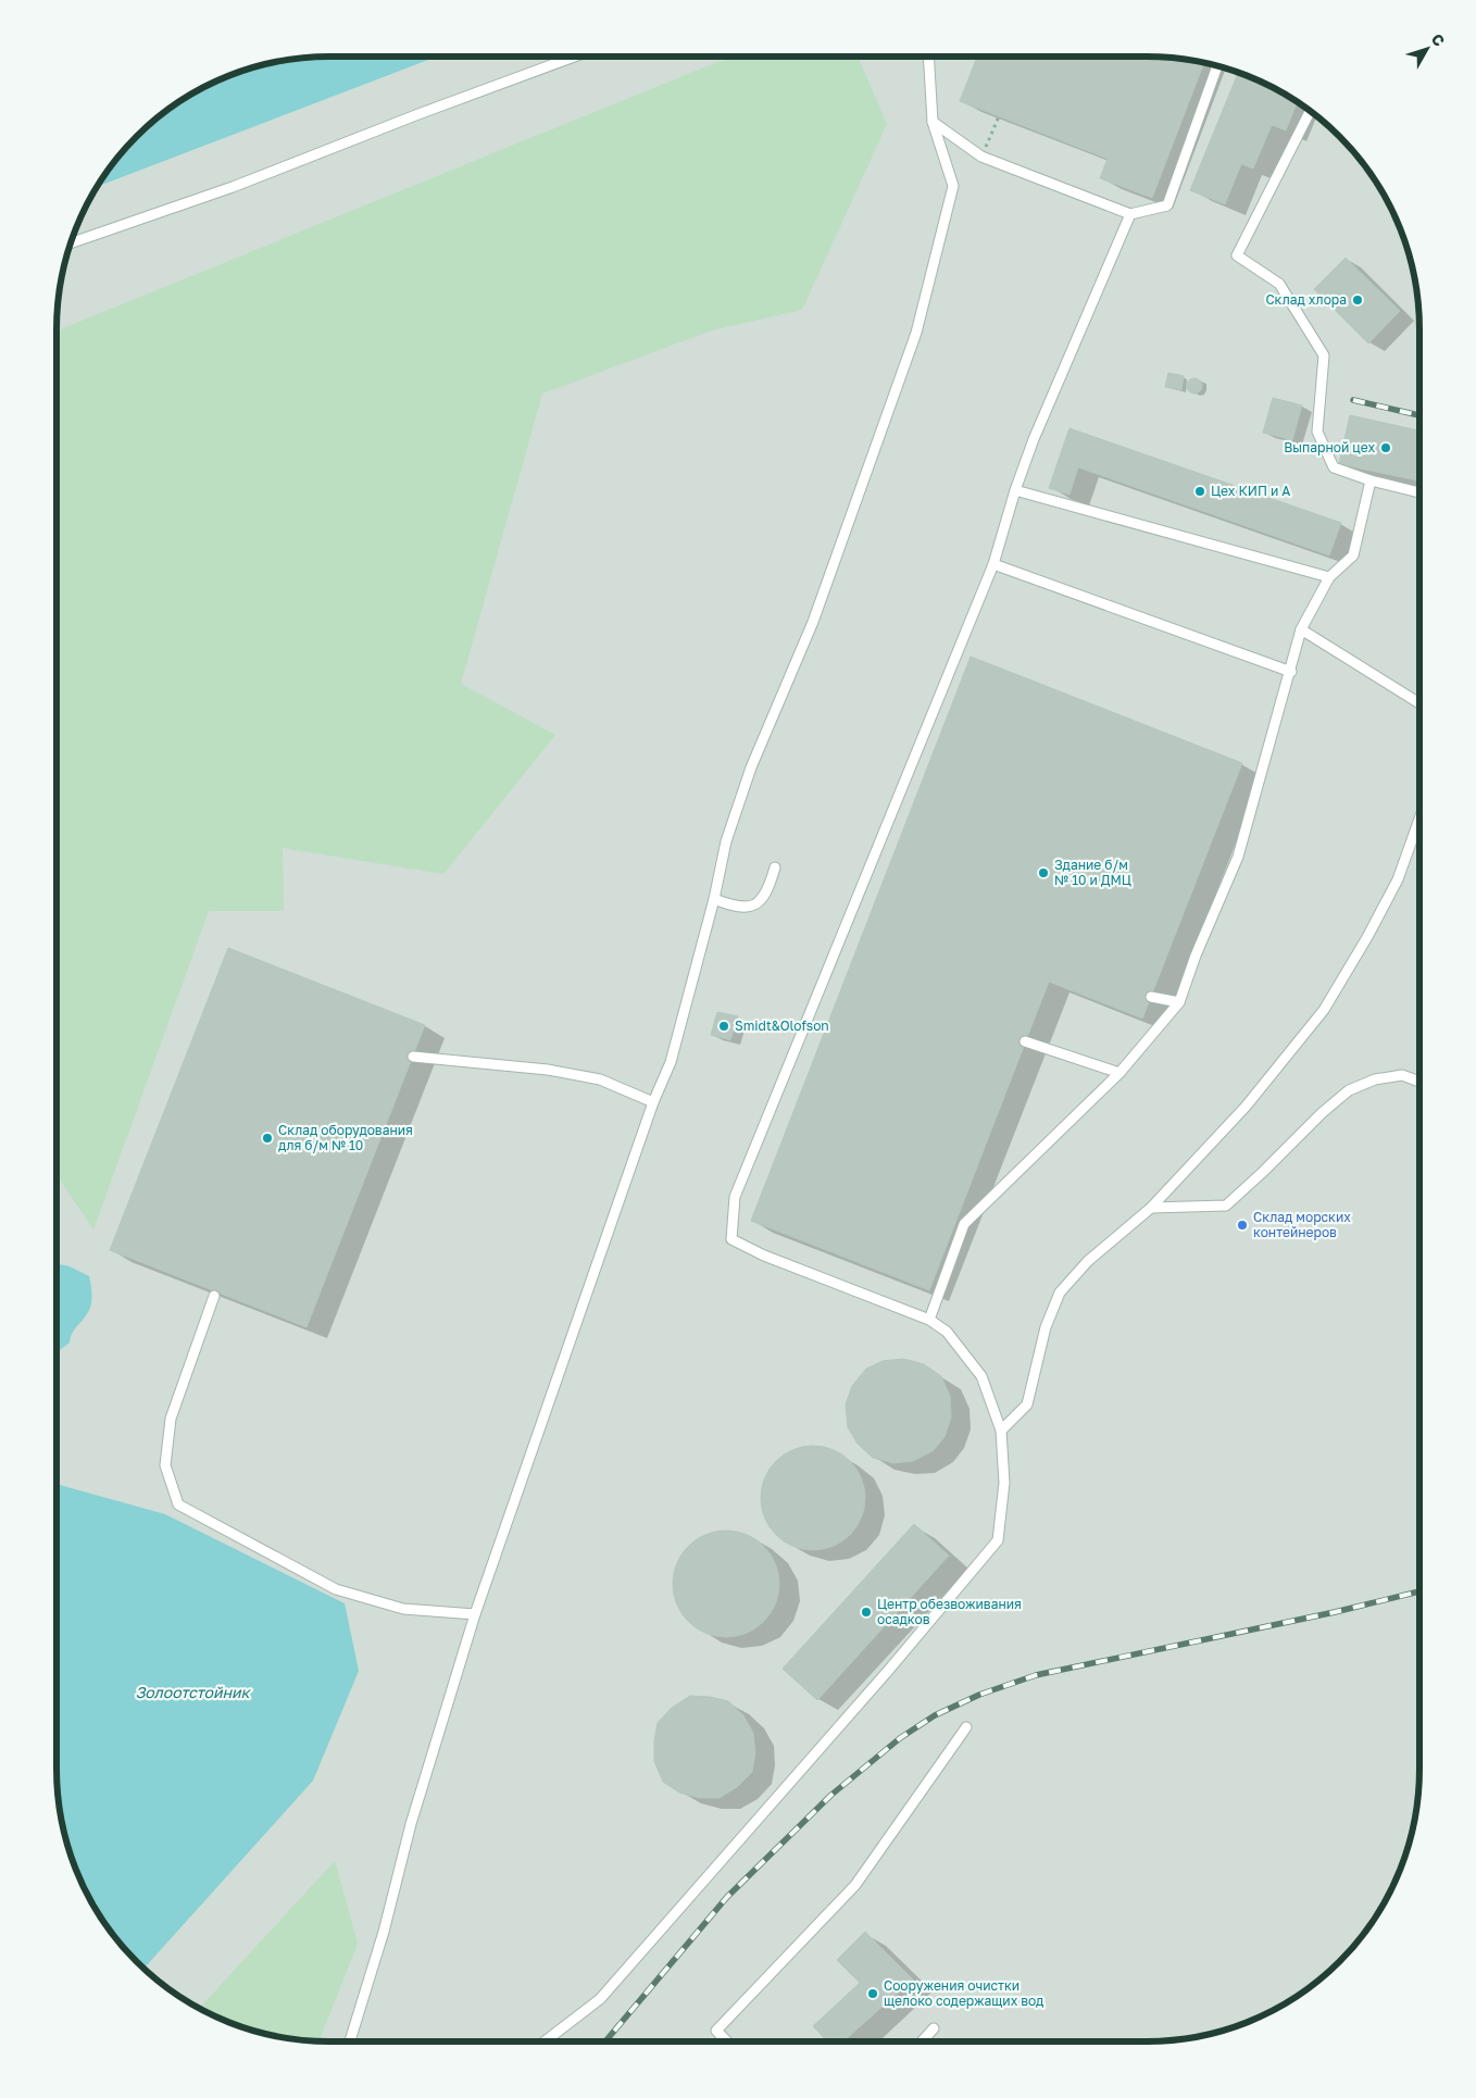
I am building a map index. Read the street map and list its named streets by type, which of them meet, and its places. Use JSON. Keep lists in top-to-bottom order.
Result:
{
  "water": ["Золоотстойник"],
  "places": [
    "Склад хлора",
    "Выпарной цех",
    "Цех КИП и А",
    "Здание б/м № 10 и ДМЦ",
    "Smidt&Olofson",
    "Склад оборудования для б/м № 10",
    "Склад морских контейнеров",
    "Центр обезвоживания осадков",
    "Сооружения очистки щелоко содержащих вод"
  ],
  "north": "top right"
}
